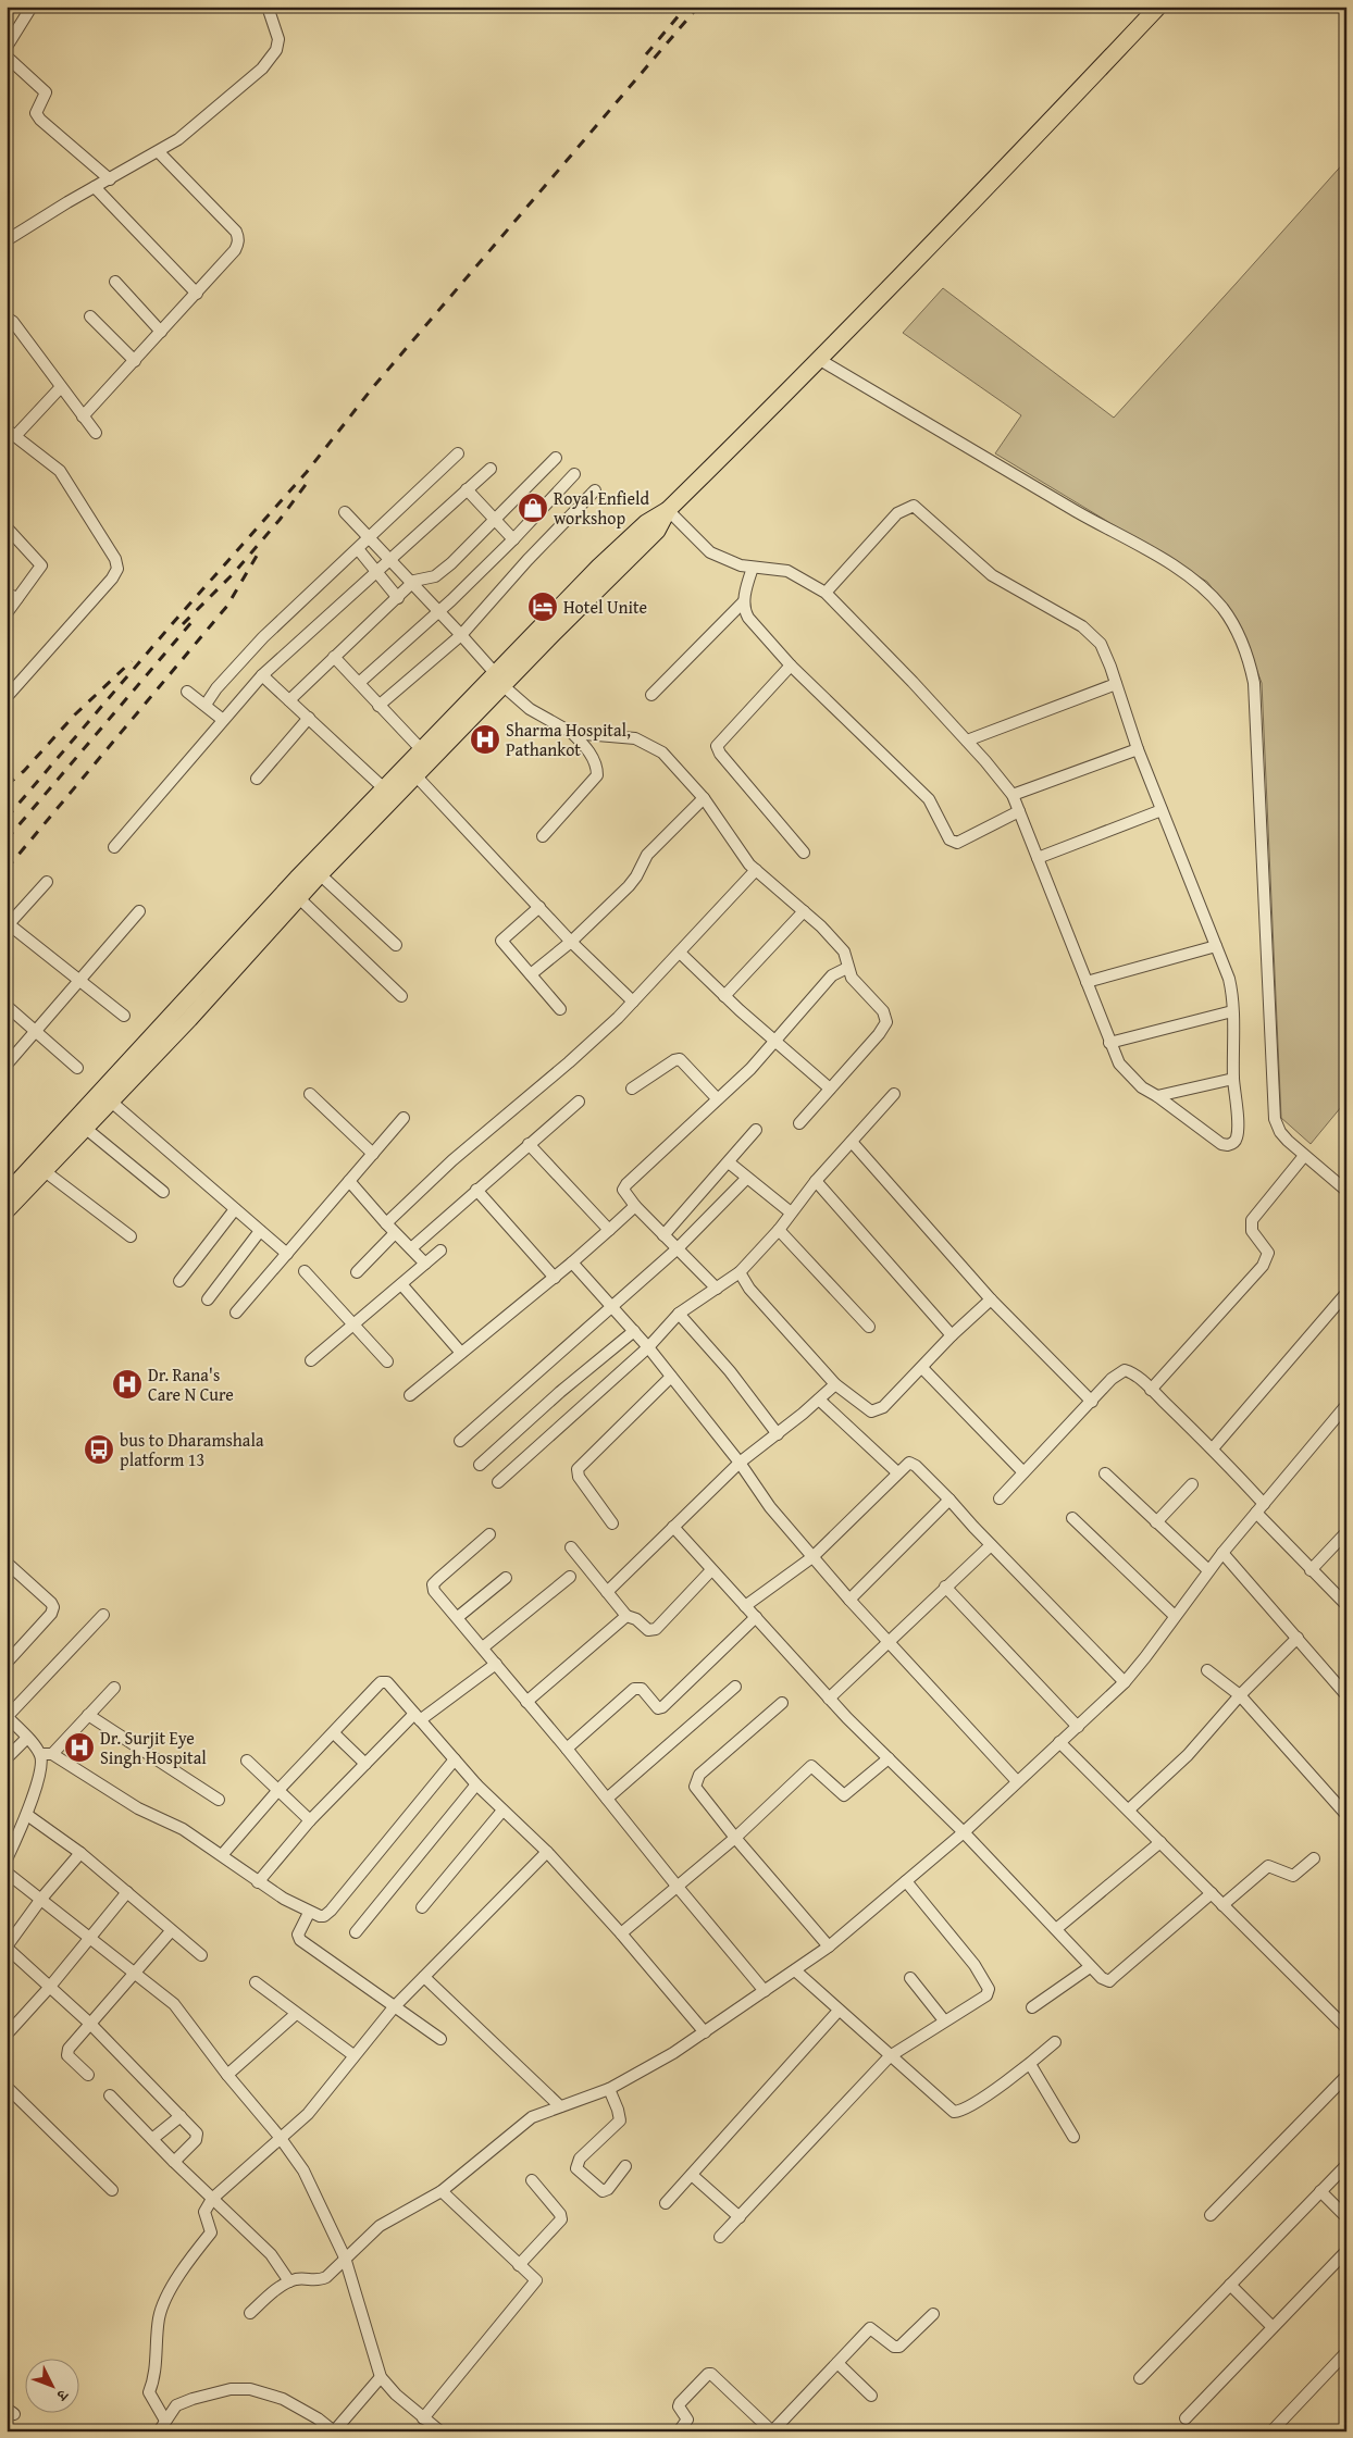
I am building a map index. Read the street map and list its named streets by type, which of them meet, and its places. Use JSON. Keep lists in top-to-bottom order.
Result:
{
  "places": {
    "shop": ["Royal Enfield workshop"],
    "hotel": ["Hotel Unite"],
    "hospital": ["Sharma Hospital, Pathankot", "Dr. Rana's Care N Cure", "Dr. Surjit Eye Singh Hospital"],
    "bus stop": ["bus to Dharamshala platform 13"]
  },
  "north": "bottom right"
}
